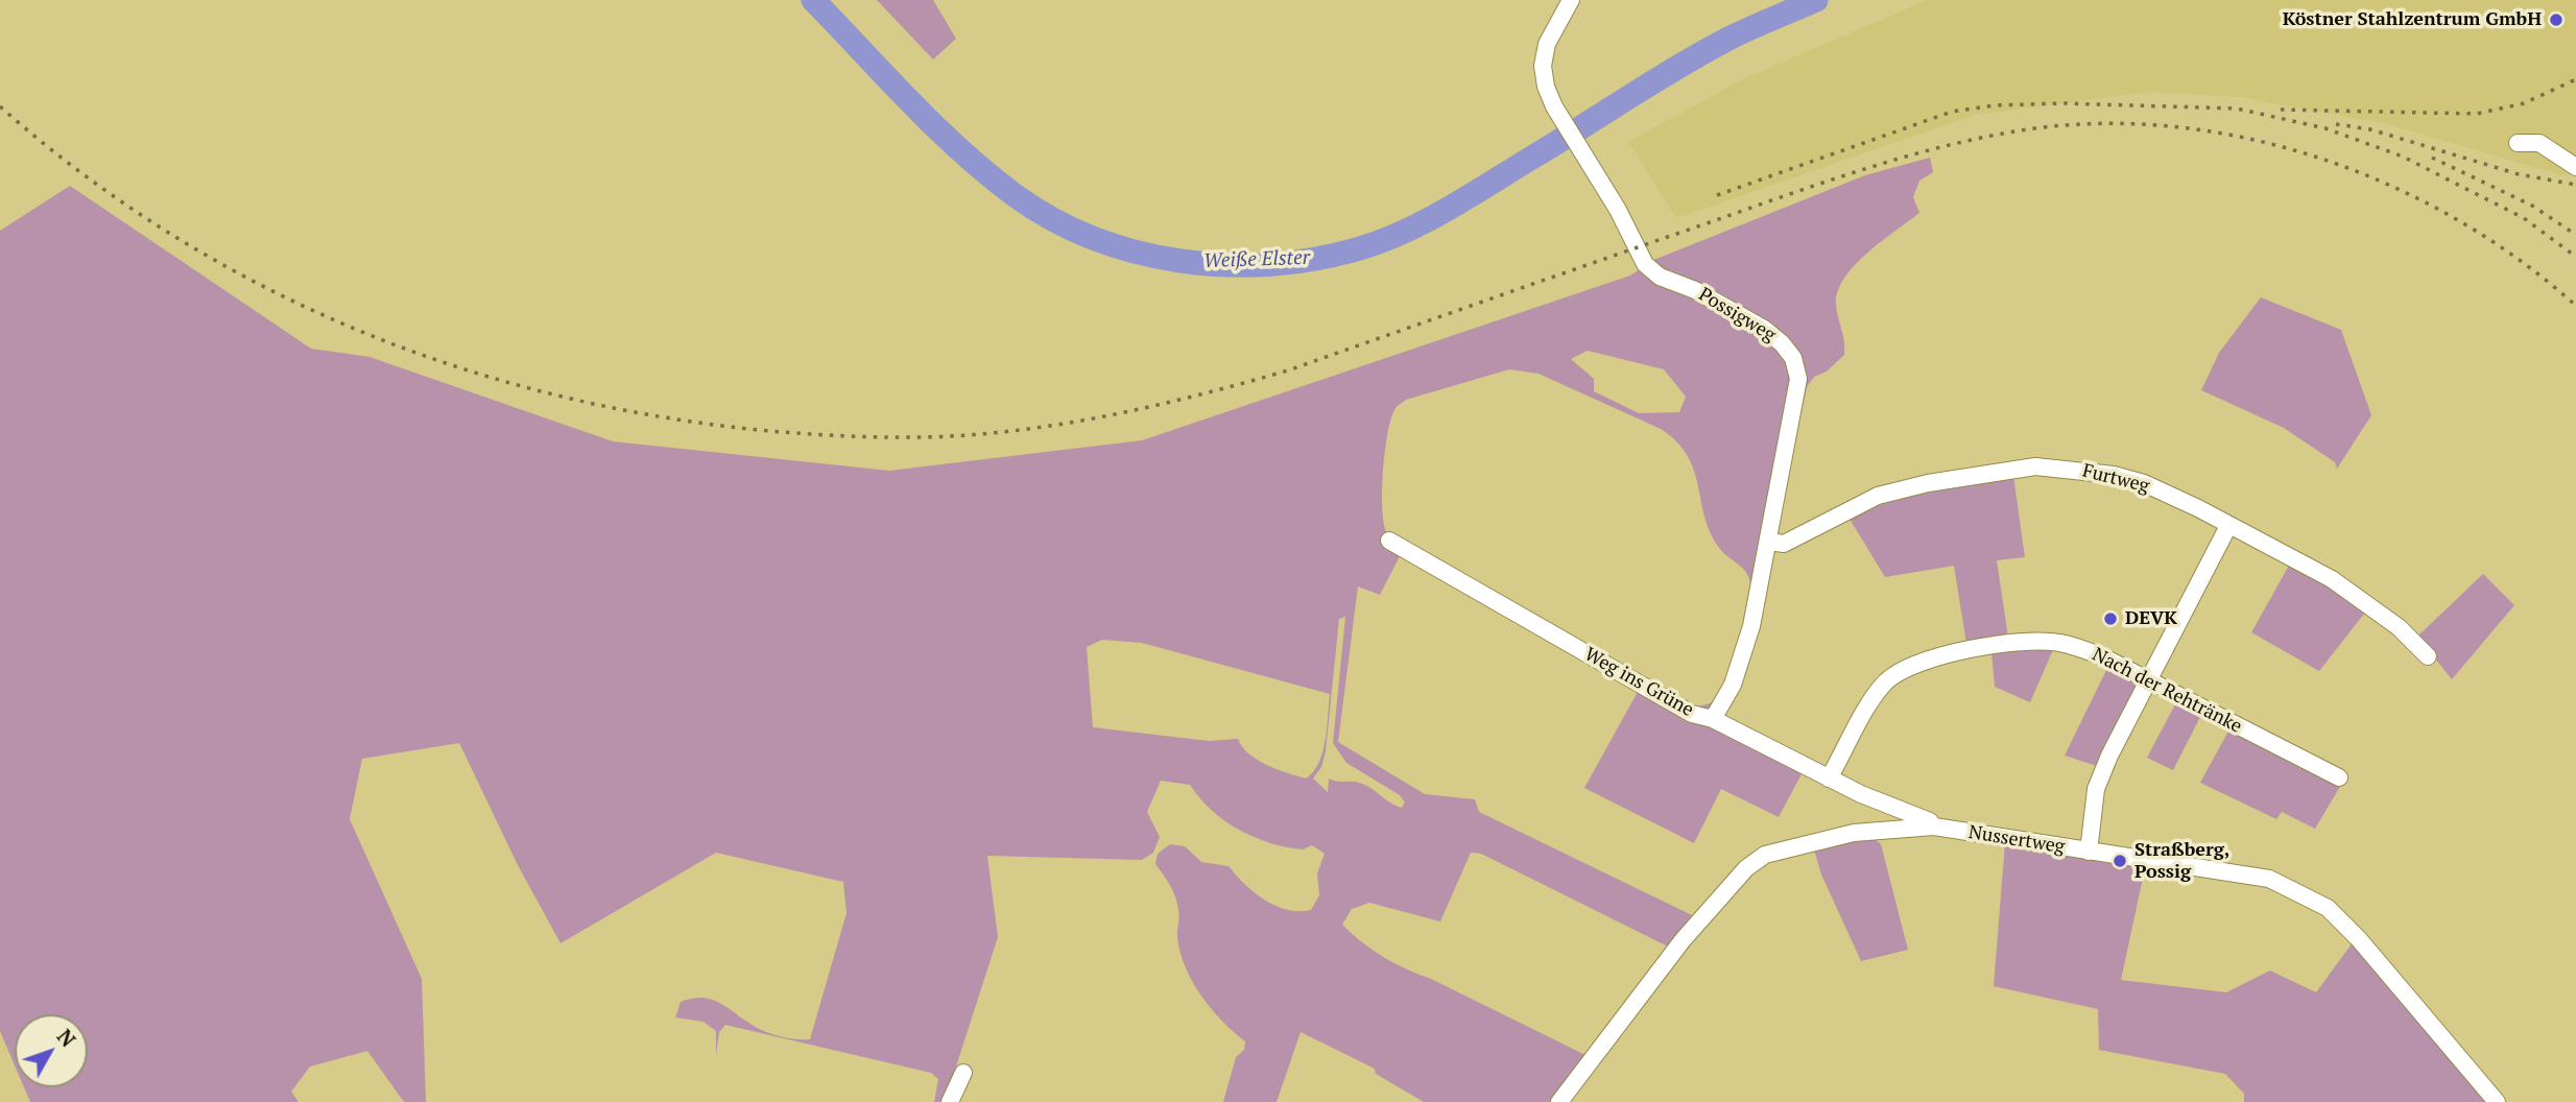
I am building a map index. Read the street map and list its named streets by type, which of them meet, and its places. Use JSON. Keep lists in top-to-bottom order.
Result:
{
  "streets": {
    "street": [
      "Possigweg",
      "Furtweg",
      "Weg ins Grüne",
      "Nach der Rehtränke",
      "Nussertweg"
    ]
  },
  "crossings": [
    ["Possigweg", "Furtweg"],
    ["Possigweg", "Weg ins Grüne"],
    ["Weg ins Grüne", "Nach der Rehtränke"],
    ["Weg ins Grüne", "Nussertweg"]
  ],
  "water": ["Weiße Elster"],
  "places": ["Köstner Stahlzentrum GmbH", "DEVK", "Straßberg, Possig"],
  "north": "top right"
}
